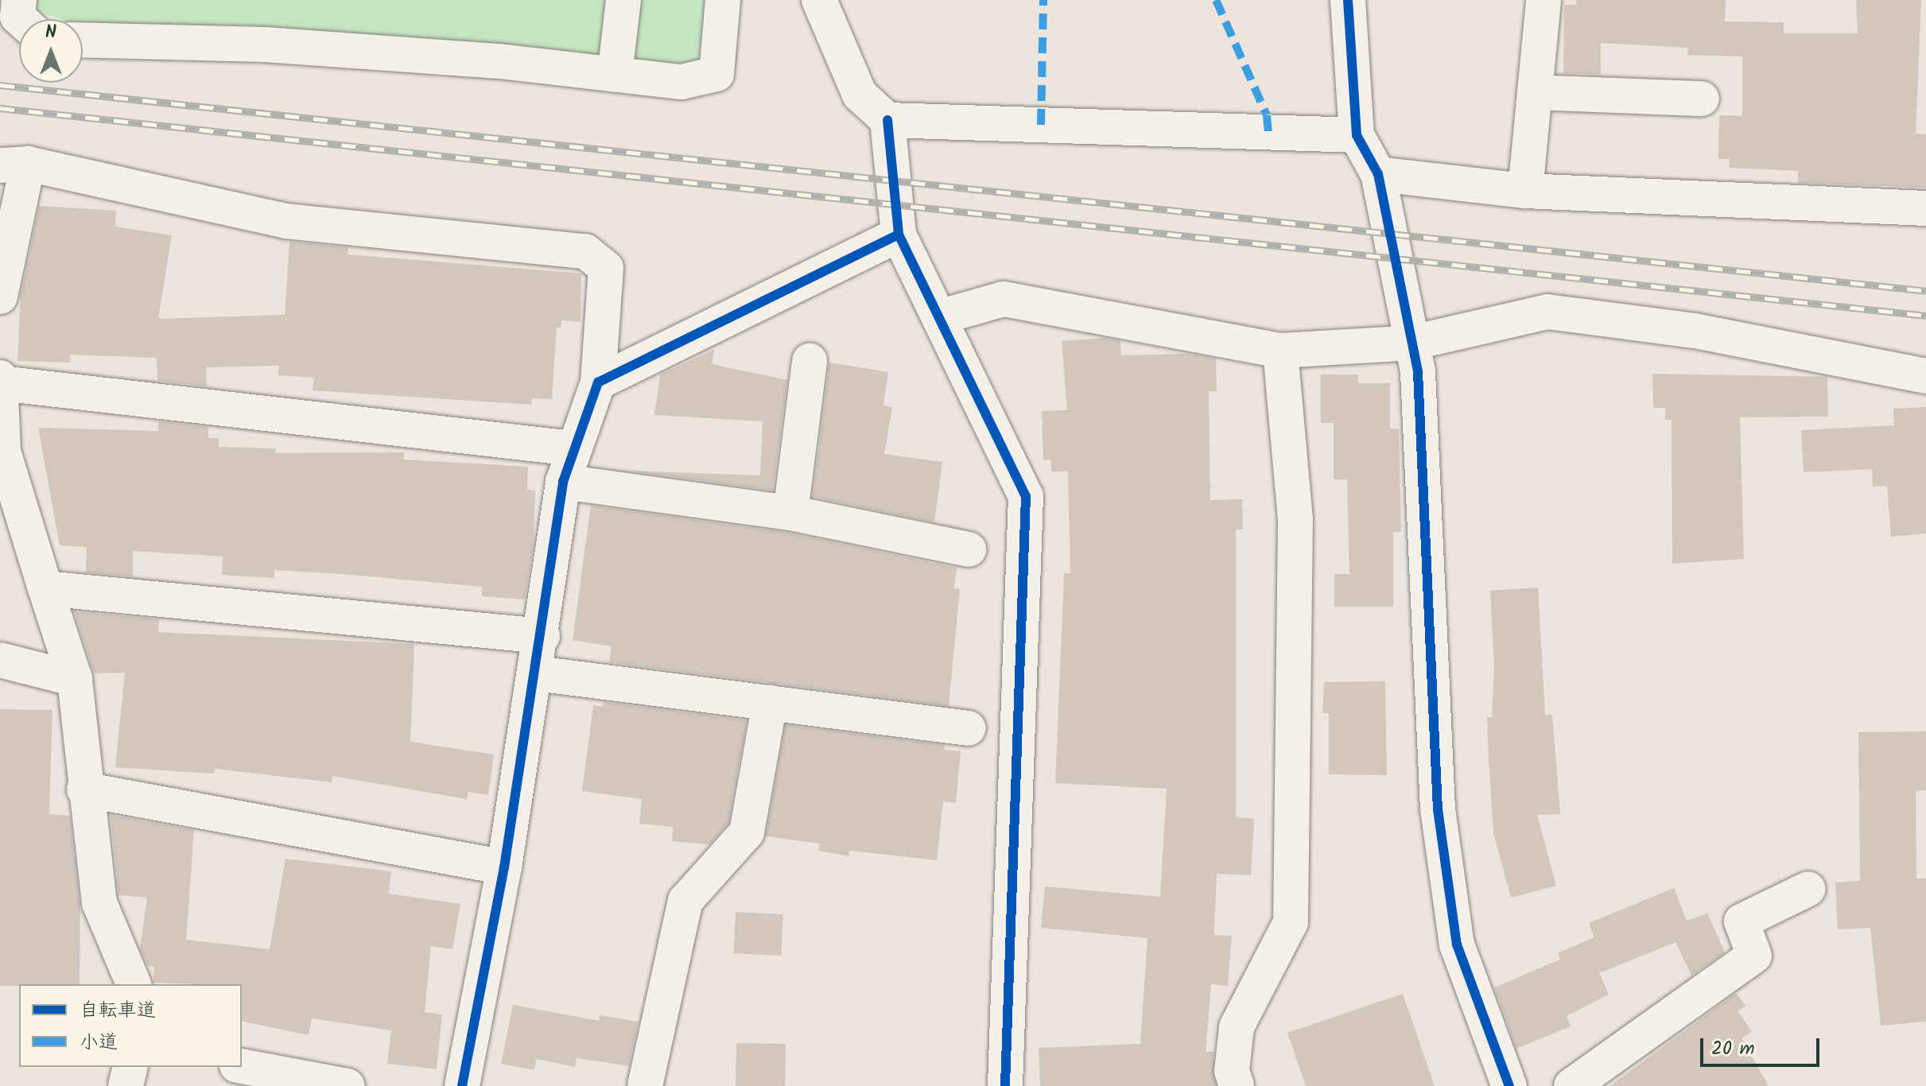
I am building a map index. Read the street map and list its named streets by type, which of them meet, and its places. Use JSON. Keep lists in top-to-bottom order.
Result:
{
  "legend": ["自転車道", "小道"],
  "scale_bar": "20 m",
  "north": "top"
}
